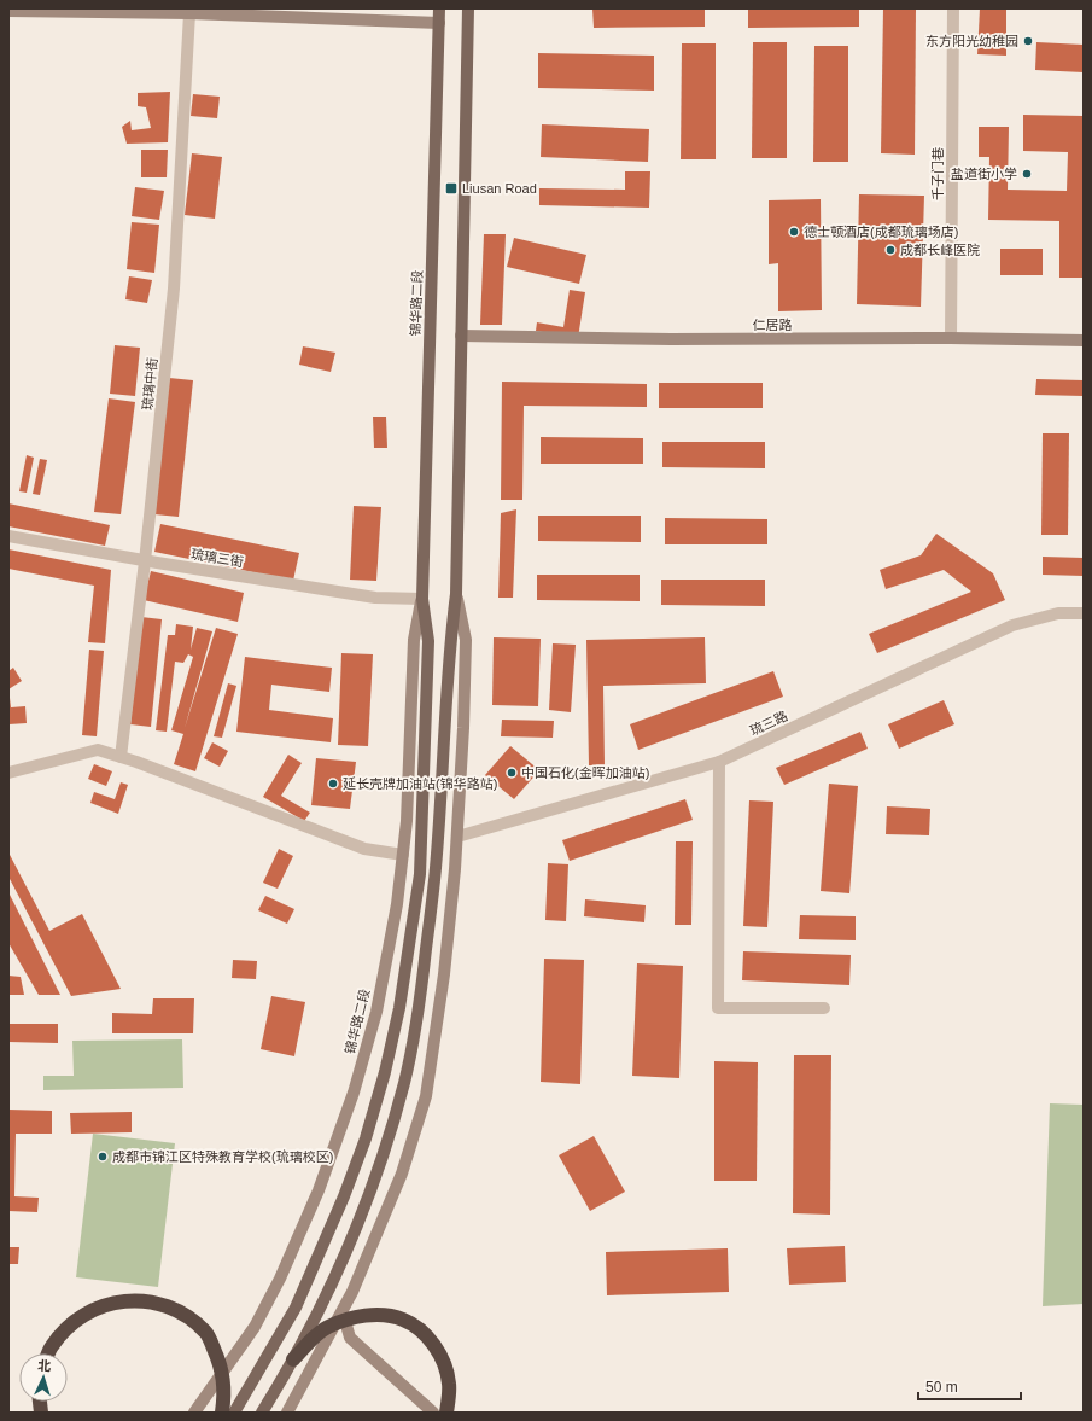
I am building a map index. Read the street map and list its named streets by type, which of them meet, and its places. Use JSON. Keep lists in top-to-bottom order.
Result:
{
  "streets": {
    "main road": ["锦华路二段", "仁居路"],
    "street": [
      "千子门巷",
      "琉璃中街",
      "琉璃三街",
      "琉三路"
    ]
  },
  "crossings": [
    ["千子门巷", "仁居路"],
    ["锦华路二段", "琉璃三街"],
    ["琉璃中街", "琉璃三街"]
  ],
  "places": {
    "other": [
      "东方阳光幼稚园",
      "盐道街小学",
      "德士顿酒店(成都琉璃场店)",
      "成都长峰医院",
      "中国石化(金晖加油站)",
      "延长壳牌加油站(锦华路站)",
      "成都市锦江区特殊教育学校(琉璃校区)"
    ],
    "transit": ["Liusan Road"]
  },
  "scale_bar": "50 m",
  "north": "top"
}
